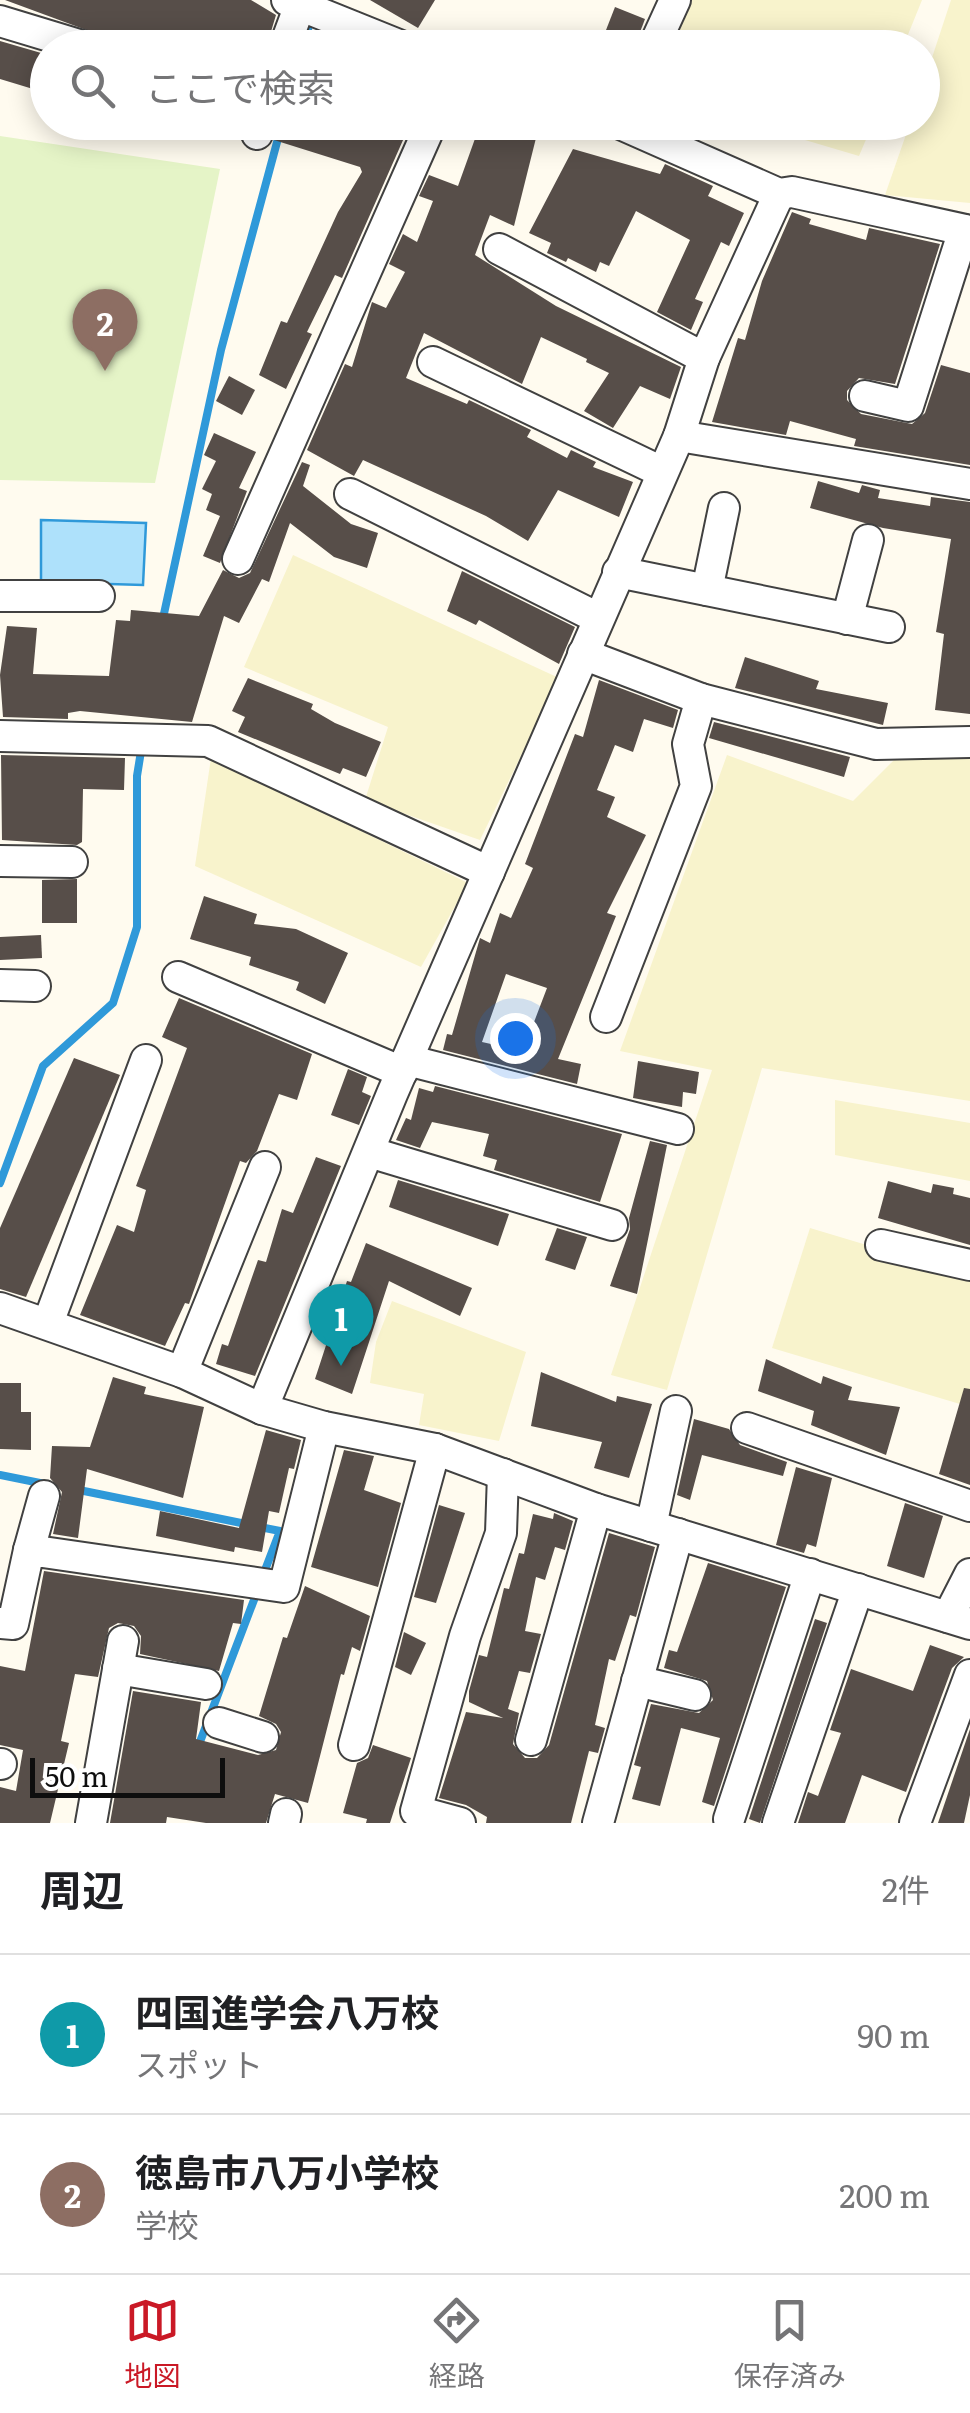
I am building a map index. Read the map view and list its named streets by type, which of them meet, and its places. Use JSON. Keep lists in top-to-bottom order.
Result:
{
  "scale_bar": "50 m",
  "page": {
    "search": "ここで検索",
    "pins": ["2", "1"],
    "scale": "50 m",
    "heading": ["周辺", "2件"],
    "list": [
      {
        "mark": "1",
        "name": "四国進学会八万校",
        "note": "スポット",
        "value": "90 m"
      },
      {
        "mark": "2",
        "name": "徳島市八万小学校",
        "note": "学校",
        "value": "200 m"
      }
    ],
    "nav": ["地図", "経路", "保存済み"]
  }
}
